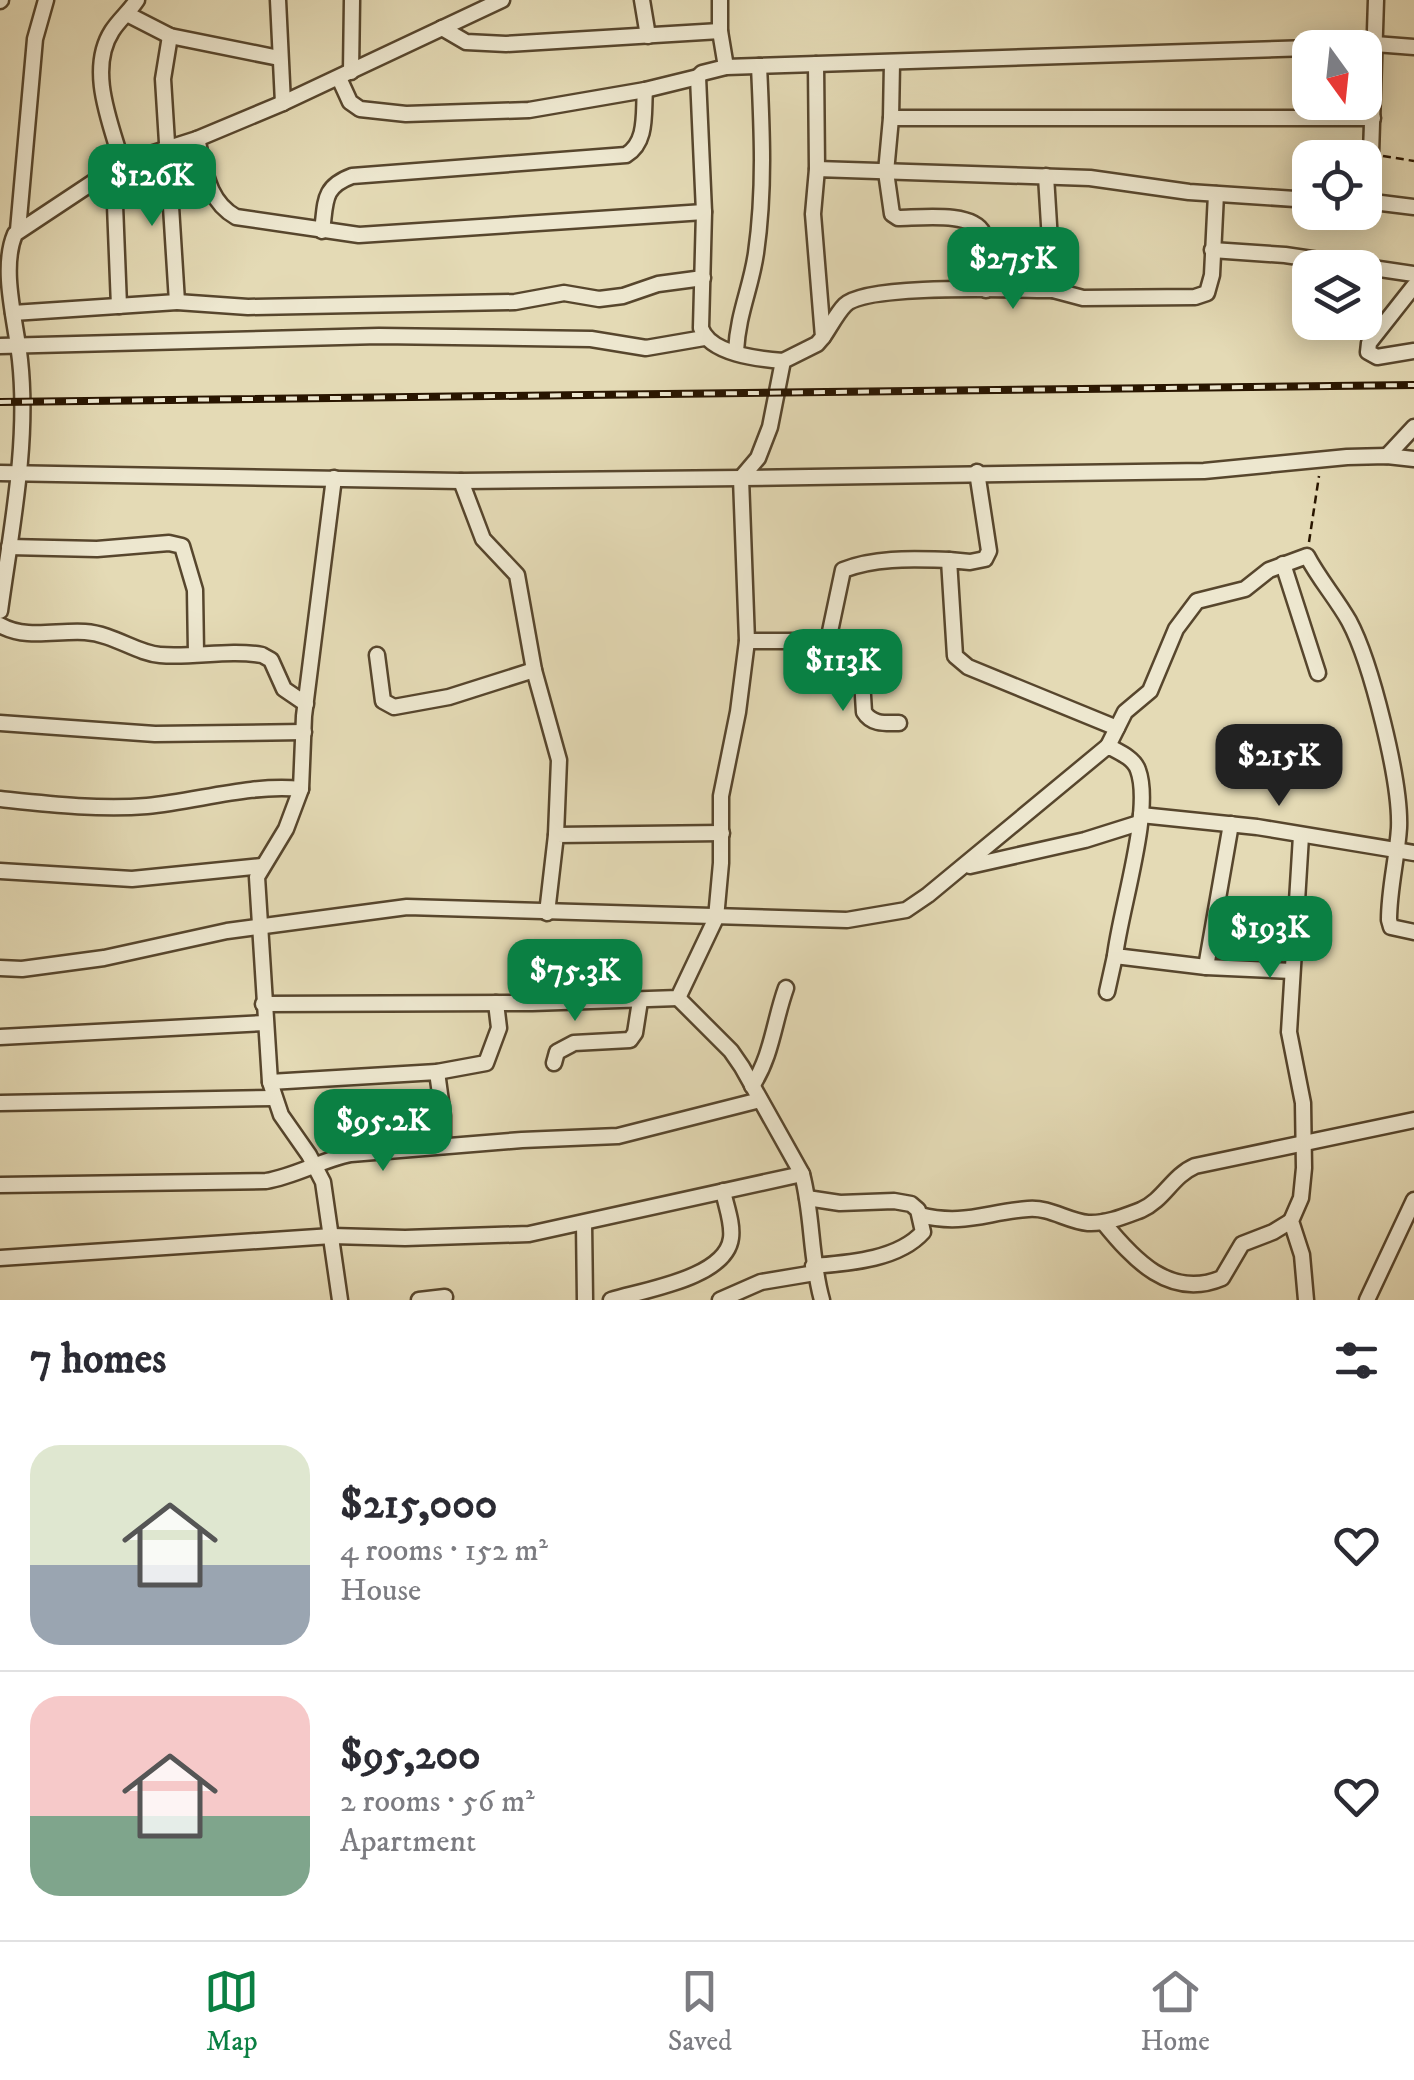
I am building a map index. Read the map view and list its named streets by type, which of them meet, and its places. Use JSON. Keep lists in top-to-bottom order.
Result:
{
  "north": "bottom",
  "page": {
    "price": [
      "$126K",
      "$275K",
      "$113K",
      "$215K",
      "$193K",
      "$75.3K",
      "$95.2K"
    ],
    "heading": "7 homes",
    "list": [
      {
        "name": "$215,000",
        "note": "4 rooms · 152 m² · House"
      },
      {
        "name": "$95,200",
        "note": "2 rooms · 56 m² · Apartment"
      }
    ],
    "tabs": ["Map", "Saved", "Home"]
  }
}
